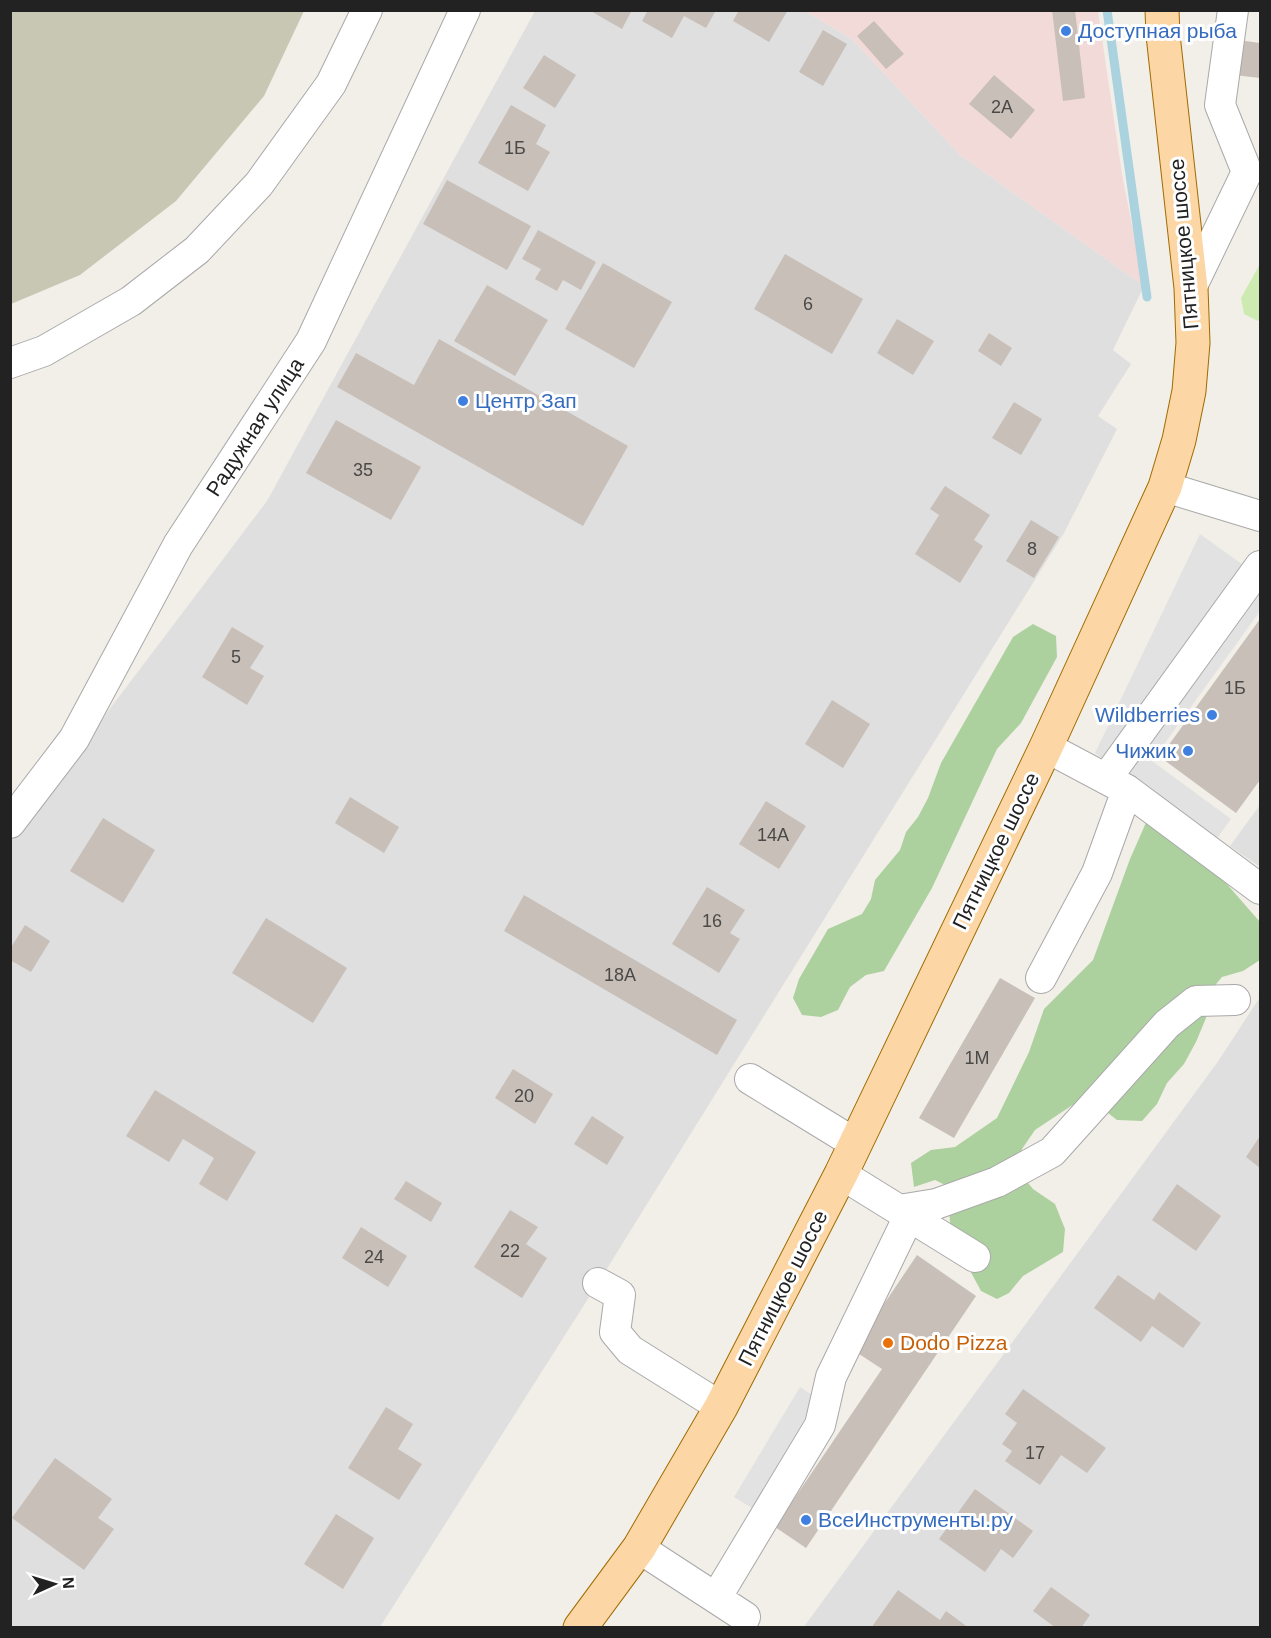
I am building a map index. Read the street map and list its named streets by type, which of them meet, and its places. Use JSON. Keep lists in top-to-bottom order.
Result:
{
  "streets": {
    "main road": ["Пятницкое шоссе"],
    "street": ["Радужная улица"]
  },
  "places": [
    "Доступная рыба",
    "Центр Зап",
    "Wildberries",
    "Чижик",
    "Dodo Pizza",
    "ВсеИнструменты.ру"
  ],
  "house_numbers": [
    "2А",
    "1Б",
    "6",
    "35",
    "8",
    "5",
    "1Б",
    "14А",
    "16",
    "18А",
    "1М",
    "20",
    "22",
    "24",
    "17"
  ],
  "north": "right"
}
